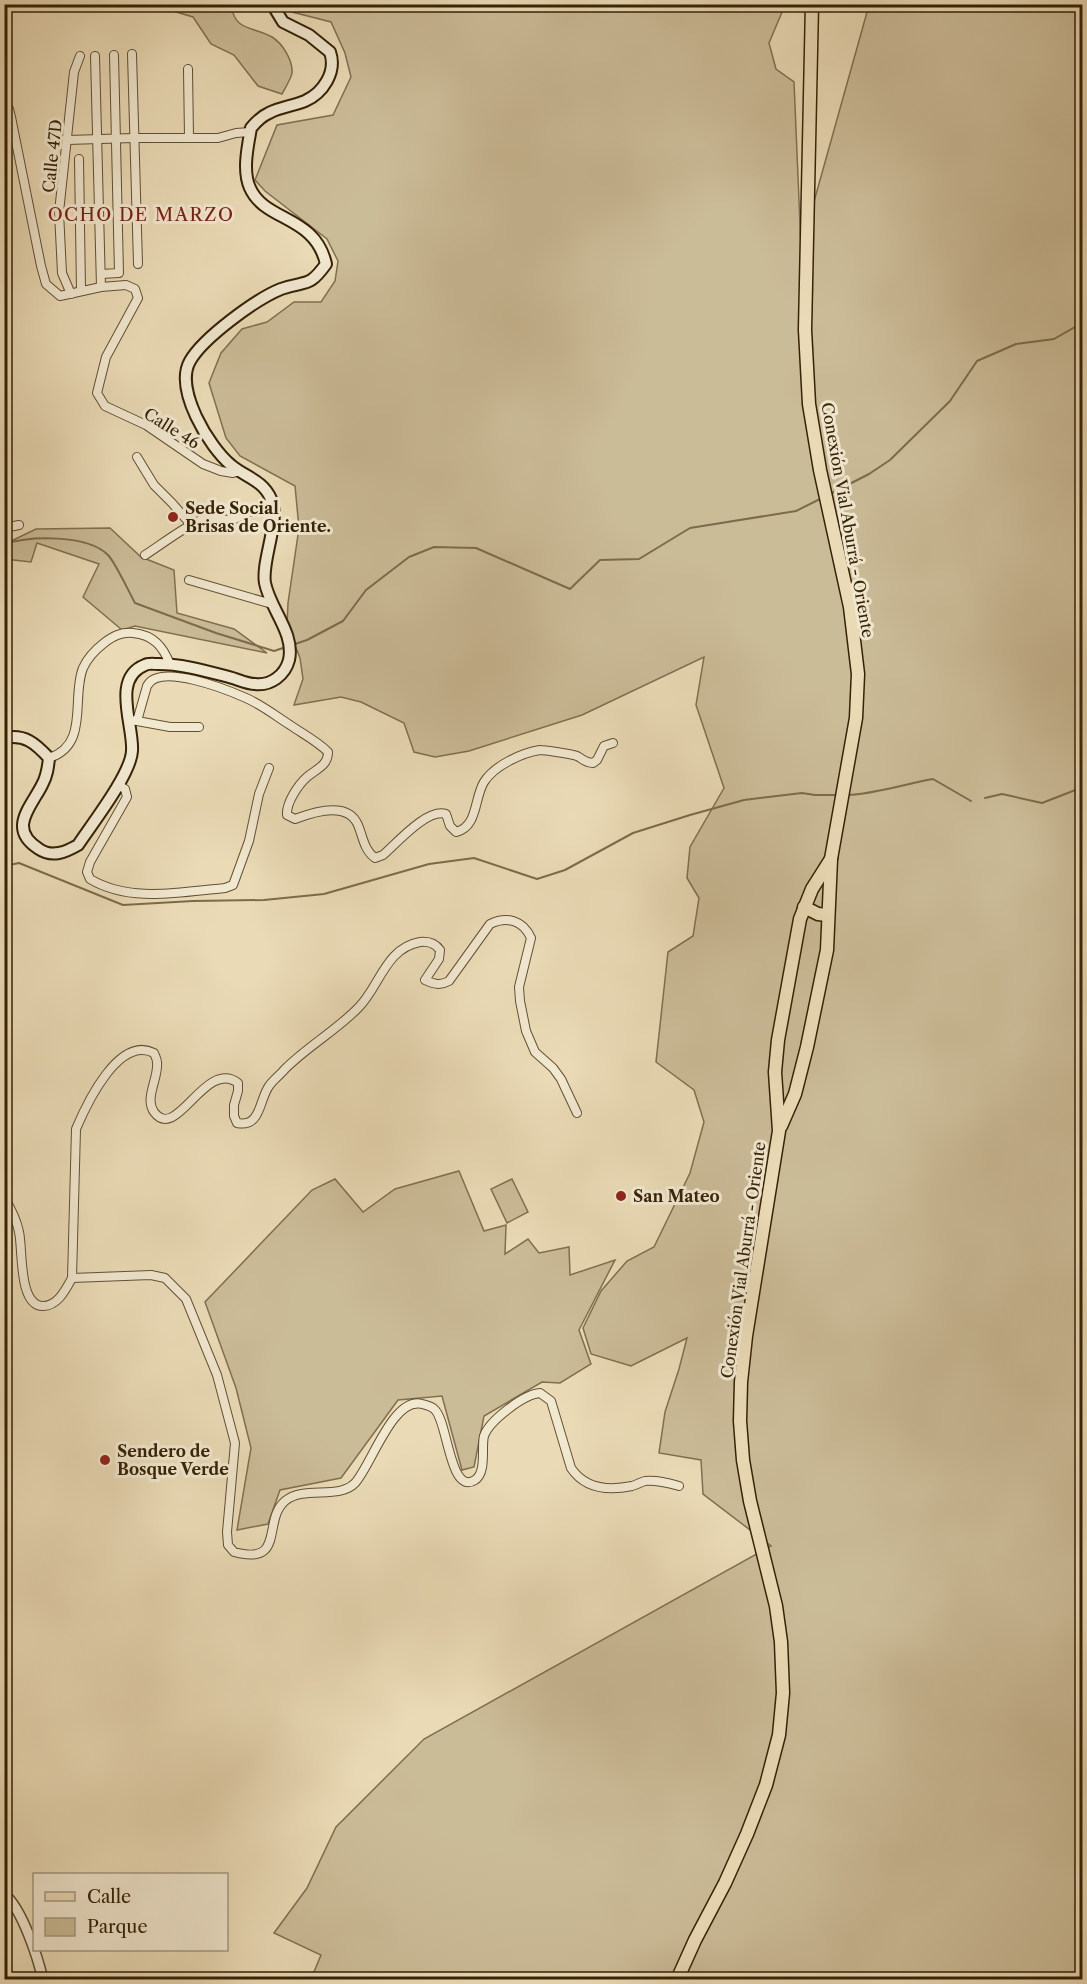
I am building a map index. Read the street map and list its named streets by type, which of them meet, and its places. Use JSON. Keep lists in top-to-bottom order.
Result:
{
  "streets": {
    "main road": ["Conexión Vial Aburrá - Oriente"],
    "street": ["Calle 47D", "Calle 46"]
  },
  "districts": ["OCHO DE MARZO"],
  "places": ["Sede Social Brisas de Oriente.", "San Mateo", "Sendero de Bosque Verde"],
  "legend": ["Calle", "Parque"]
}
